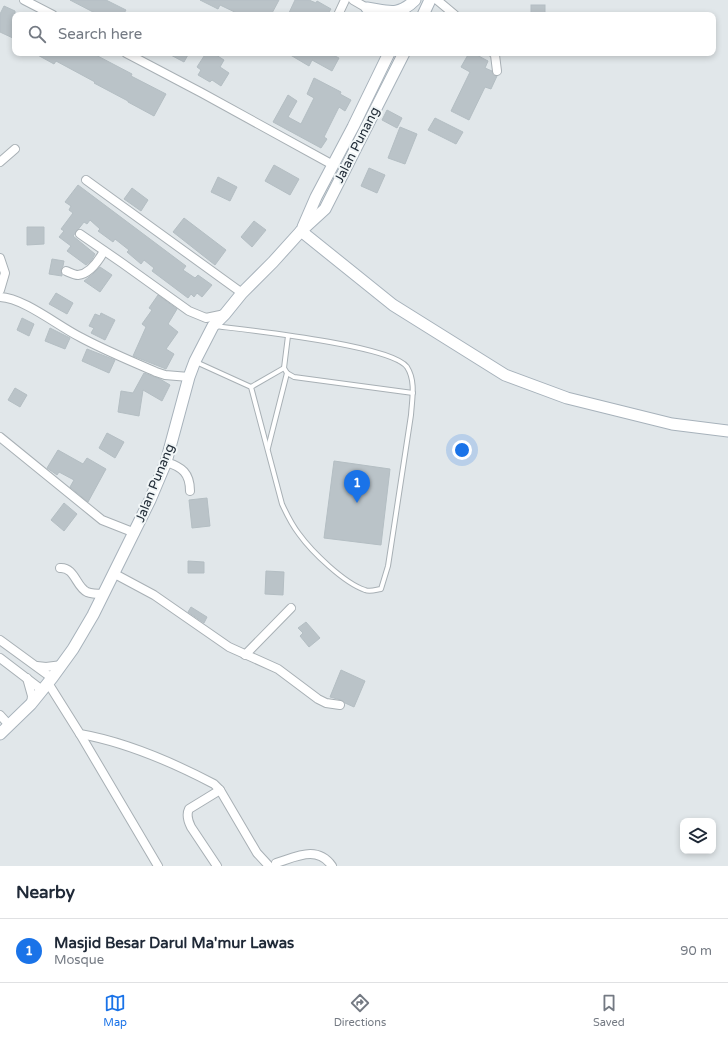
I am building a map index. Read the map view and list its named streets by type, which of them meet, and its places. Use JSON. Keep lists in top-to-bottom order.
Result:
{
  "streets": {
    "street": ["Jalan Punang"]
  },
  "page": {
    "search": "Search here",
    "pins": "1",
    "heading": "Nearby",
    "list": [
      {
        "mark": "1",
        "name": "Masjid Besar Darul Ma'mur Lawas",
        "note": "Mosque",
        "value": "90 m"
      }
    ],
    "nav": ["Map", "Directions", "Saved"]
  }
}
